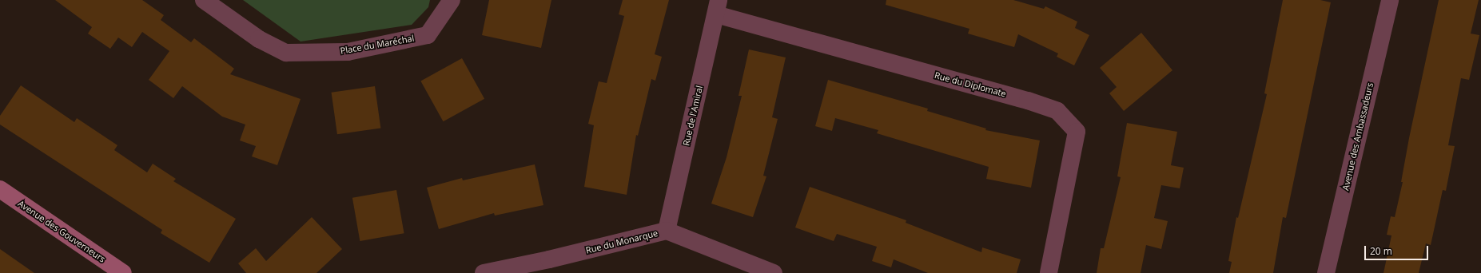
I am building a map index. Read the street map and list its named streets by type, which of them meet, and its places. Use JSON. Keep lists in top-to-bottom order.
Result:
{
  "streets": {
    "street": [
      "Place du Maréchal",
      "Rue du Diplomate",
      "Rue de l'Amiral",
      "Avenue des Ambassadeurs",
      "Avenue des Gouverneurs",
      "Rue du Monarque"
    ]
  },
  "crossings": [
    ["Rue du Diplomate", "Rue de l'Amiral"],
    ["Rue de l'Amiral", "Rue du Monarque"]
  ],
  "scale_bar": "20 m"
}
